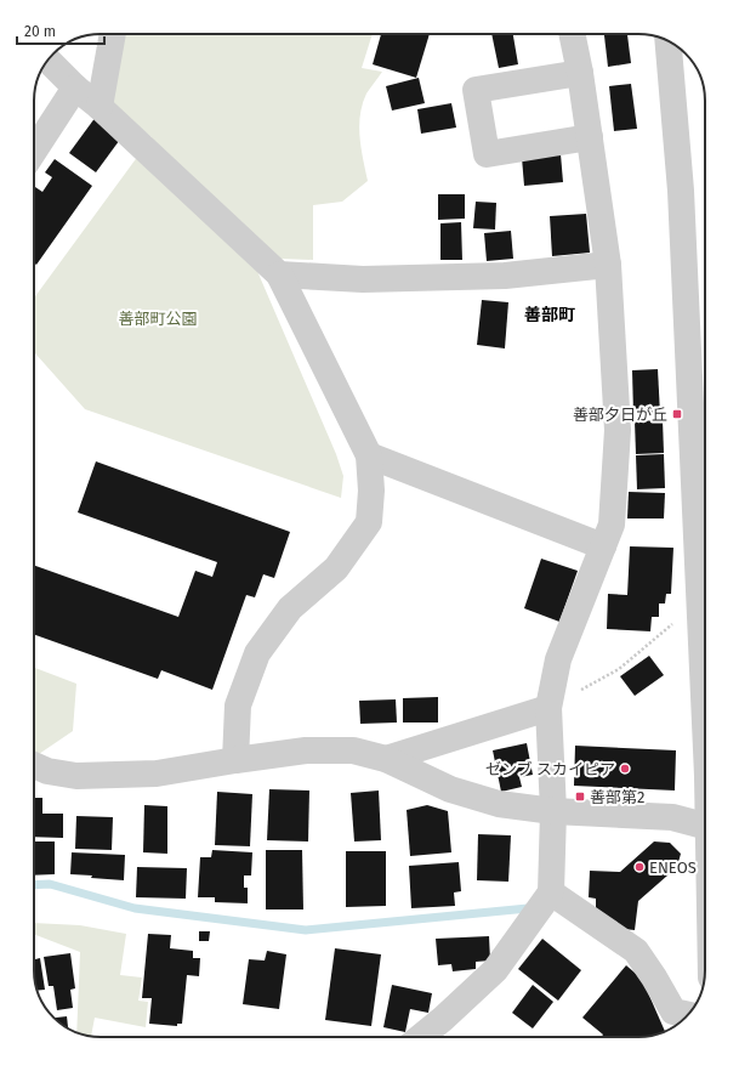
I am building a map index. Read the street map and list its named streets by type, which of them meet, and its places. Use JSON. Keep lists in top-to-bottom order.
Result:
{
  "districts": ["善部町"],
  "parks": ["善部町公園"],
  "places": {
    "transit": ["善部夕日が丘", "善部第2"],
    "other": ["ゼンブ スカイピア", "ENEOS"]
  },
  "scale_bar": "20 m"
}
